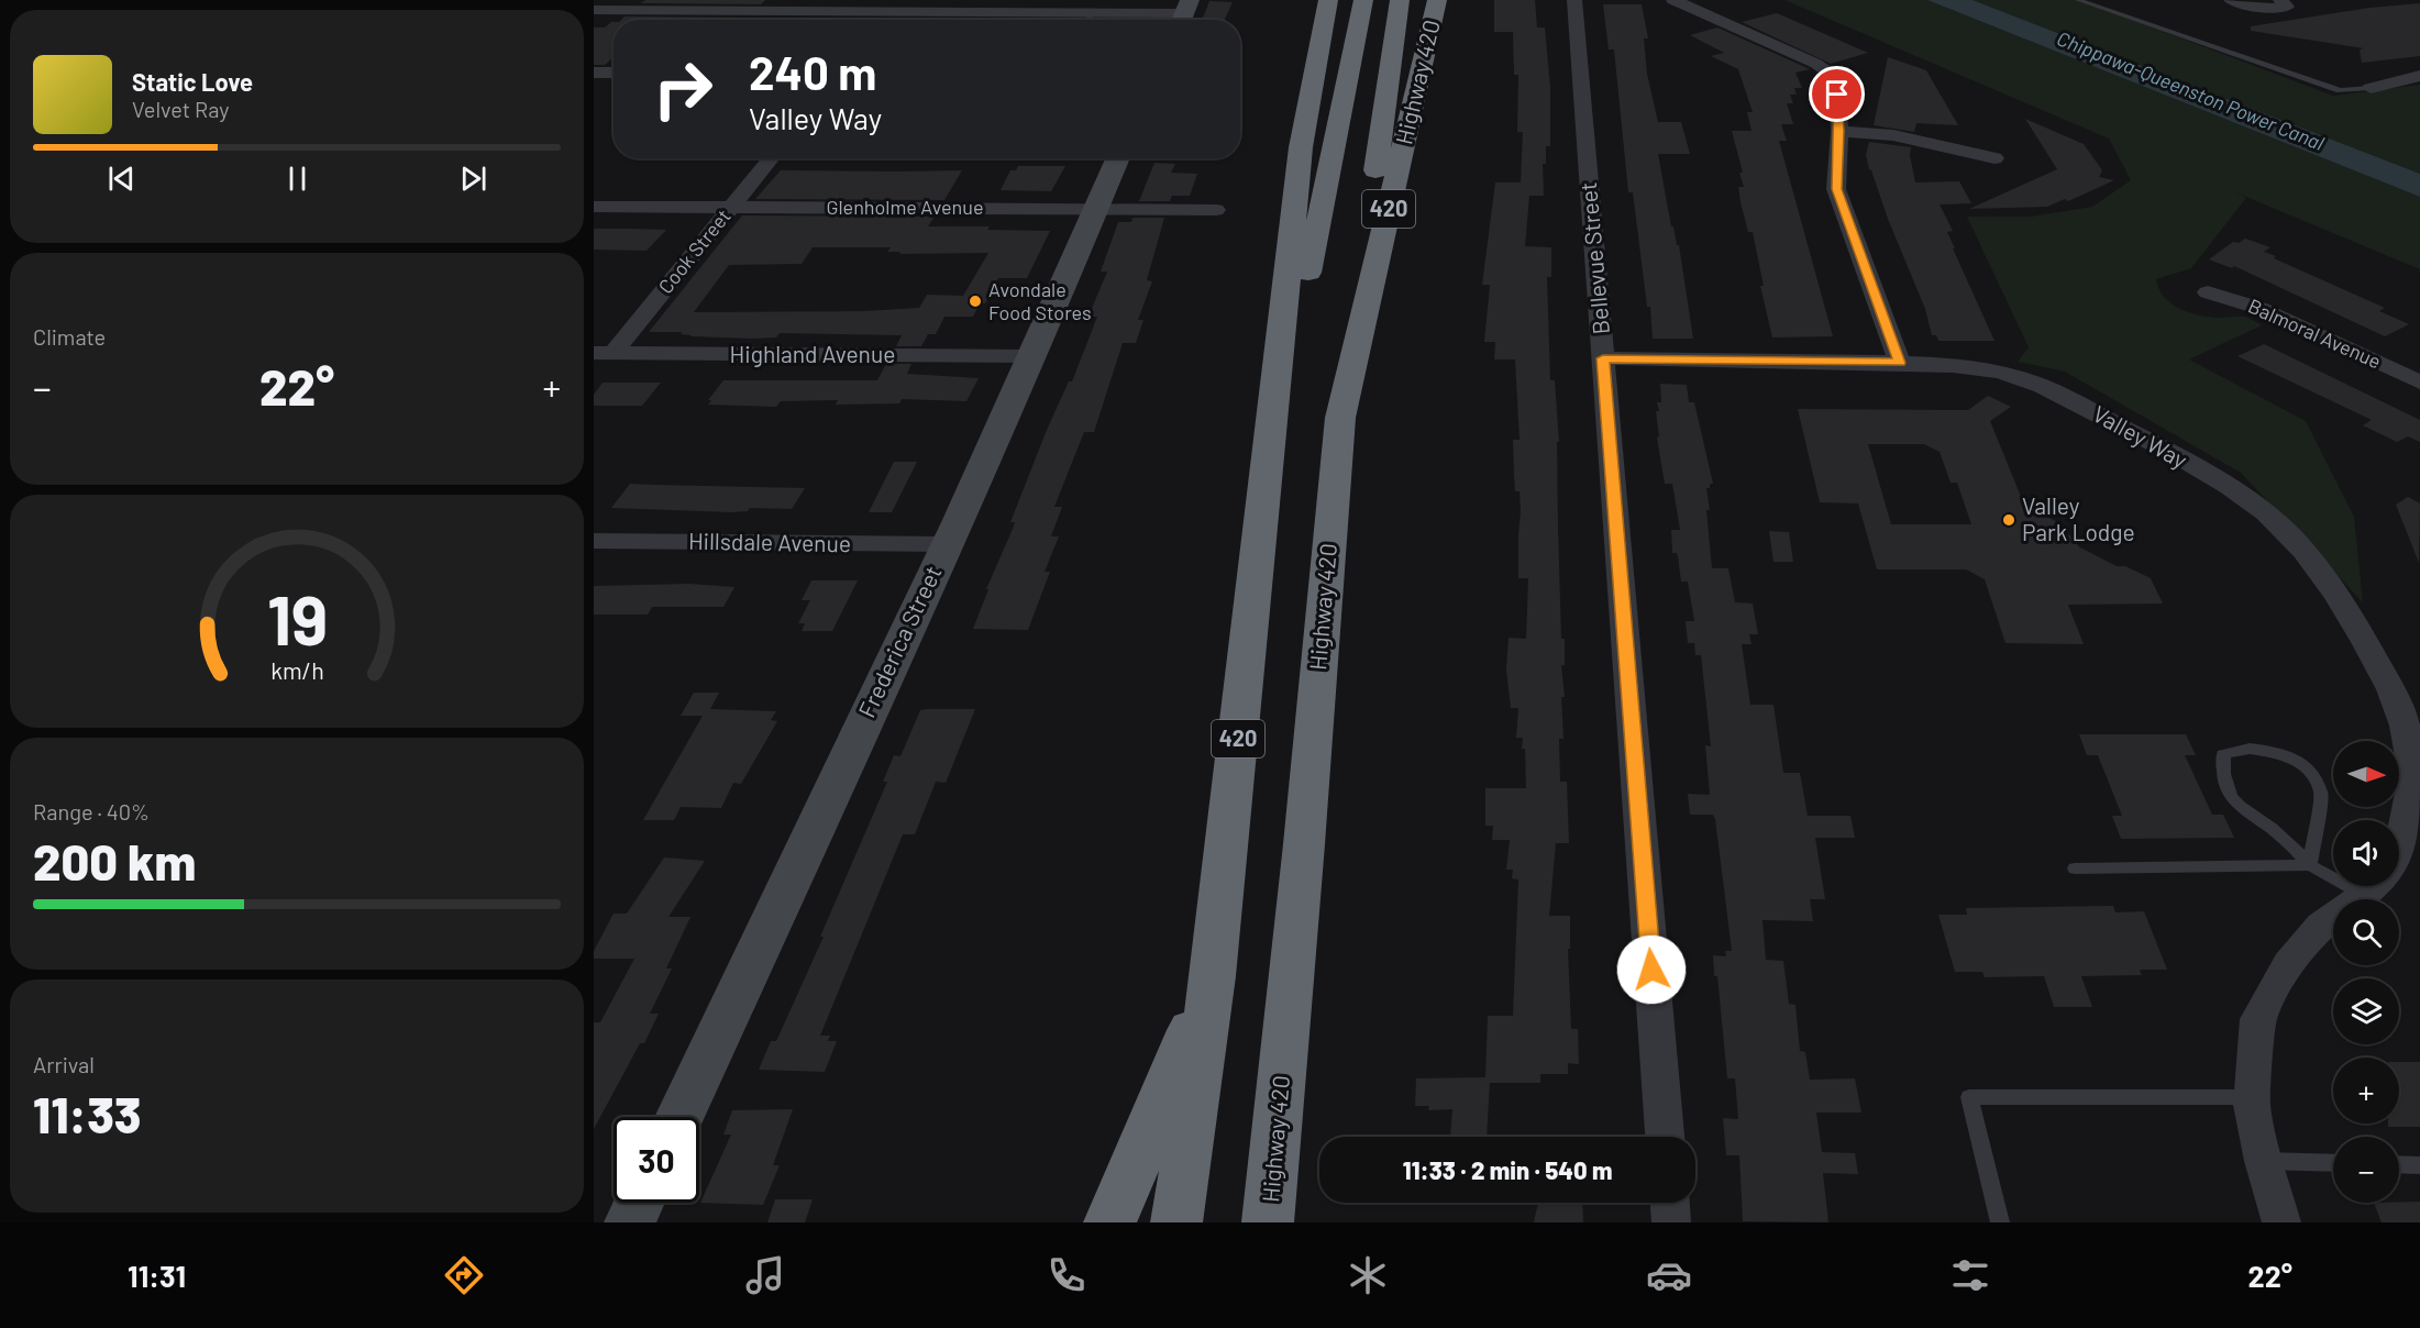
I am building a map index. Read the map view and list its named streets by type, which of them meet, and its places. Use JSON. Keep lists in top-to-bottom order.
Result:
{
  "streets": {
    "highway": ["Highway 420", "420"],
    "street": [
      "Glenholme Avenue",
      "Cook Street",
      "Bellevue Street",
      "Balmoral Avenue",
      "Highland Avenue",
      "Valley Way",
      "Hillsdale Avenue",
      "Frederica Street"
    ]
  },
  "crossings": [
    ["Glenholme Avenue", "Cook Street"],
    ["Glenholme Avenue", "Frederica Street"],
    ["Cook Street", "Highland Avenue"],
    ["Bellevue Street", "Valley Way"],
    ["Highland Avenue", "Frederica Street"],
    ["Hillsdale Avenue", "Frederica Street"]
  ],
  "water": ["Chippawa-Queenston Power Canal"],
  "places": ["Avondale Food Stores", "Valley Park Lodge"],
  "north": "right",
  "page": {
    "turn": ["240 m", "Valley Way"],
    "song": ["Static Love", "Velvet Ray"],
    "tile": [
      "Climate",
      ["Range · 40%", "200 km"],
      ["Arrival", "11:33"]
    ],
    "heat": ["−", "22°", "+"],
    "map_buttons": ["+", "−"],
    "limit": "30",
    "trip": "11:33 · 2 min · 540 m",
    "tabs": ["11:31", "22°"],
    "gauge": ["19", "km/h"]
  }
}
